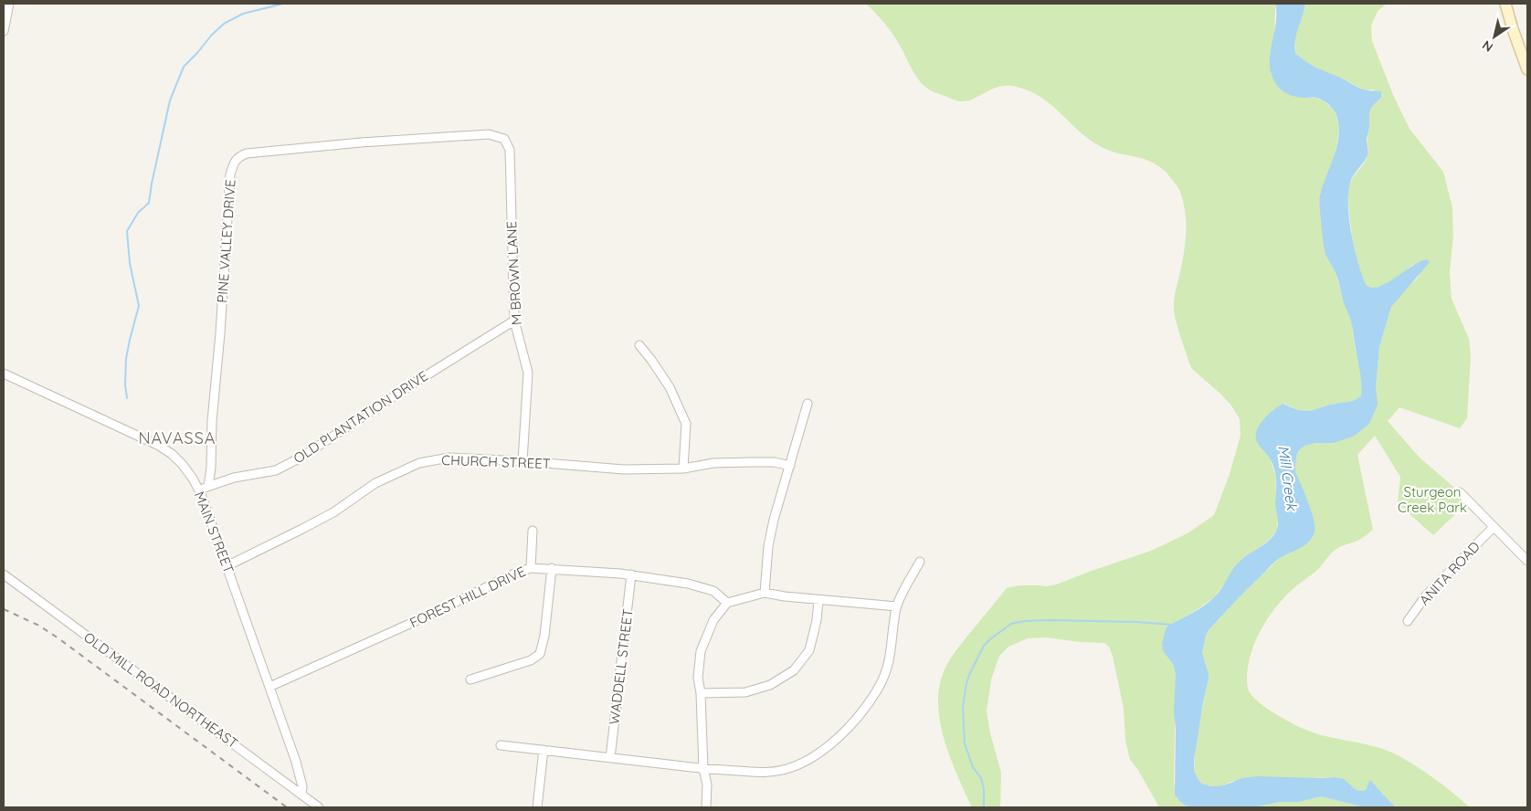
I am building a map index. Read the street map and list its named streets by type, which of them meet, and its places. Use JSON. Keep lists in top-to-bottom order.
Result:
{
  "streets": {
    "street": [
      "PINE VALLEY DRIVE",
      "M BROWN LANE",
      "OLD PLANTATION DRIVE",
      "CHURCH STREET",
      "MAIN STREET",
      "ANITA ROAD",
      "FOREST HILL DRIVE",
      "WADDELL STREET",
      "OLD MILL ROAD NORTHEAST"
    ]
  },
  "crossings": [
    ["PINE VALLEY DRIVE", "M BROWN LANE"],
    ["PINE VALLEY DRIVE", "OLD PLANTATION DRIVE"],
    ["M BROWN LANE", "OLD PLANTATION DRIVE"],
    ["M BROWN LANE", "CHURCH STREET"],
    ["OLD PLANTATION DRIVE", "MAIN STREET"],
    ["CHURCH STREET", "MAIN STREET"],
    ["MAIN STREET", "FOREST HILL DRIVE"],
    ["MAIN STREET", "OLD MILL ROAD NORTHEAST"],
    ["FOREST HILL DRIVE", "WADDELL STREET"]
  ],
  "districts": ["NAVASSA"],
  "water": ["Mill Creek"],
  "parks": ["Sturgeon Creek Park"],
  "north": "bottom left"
}
